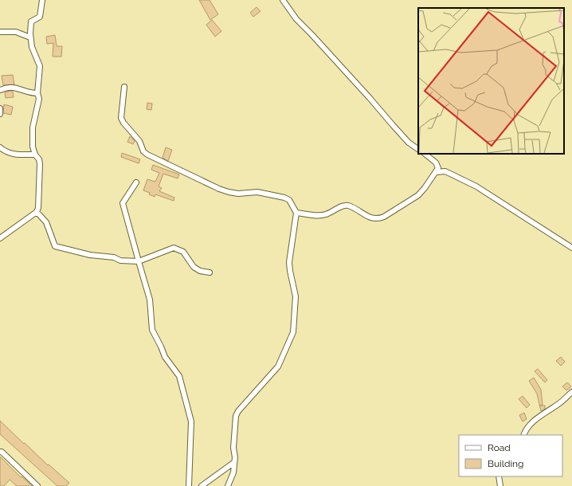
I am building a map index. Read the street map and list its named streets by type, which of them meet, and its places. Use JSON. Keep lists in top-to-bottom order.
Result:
{
  "legend": ["Road", "Building"]
}
